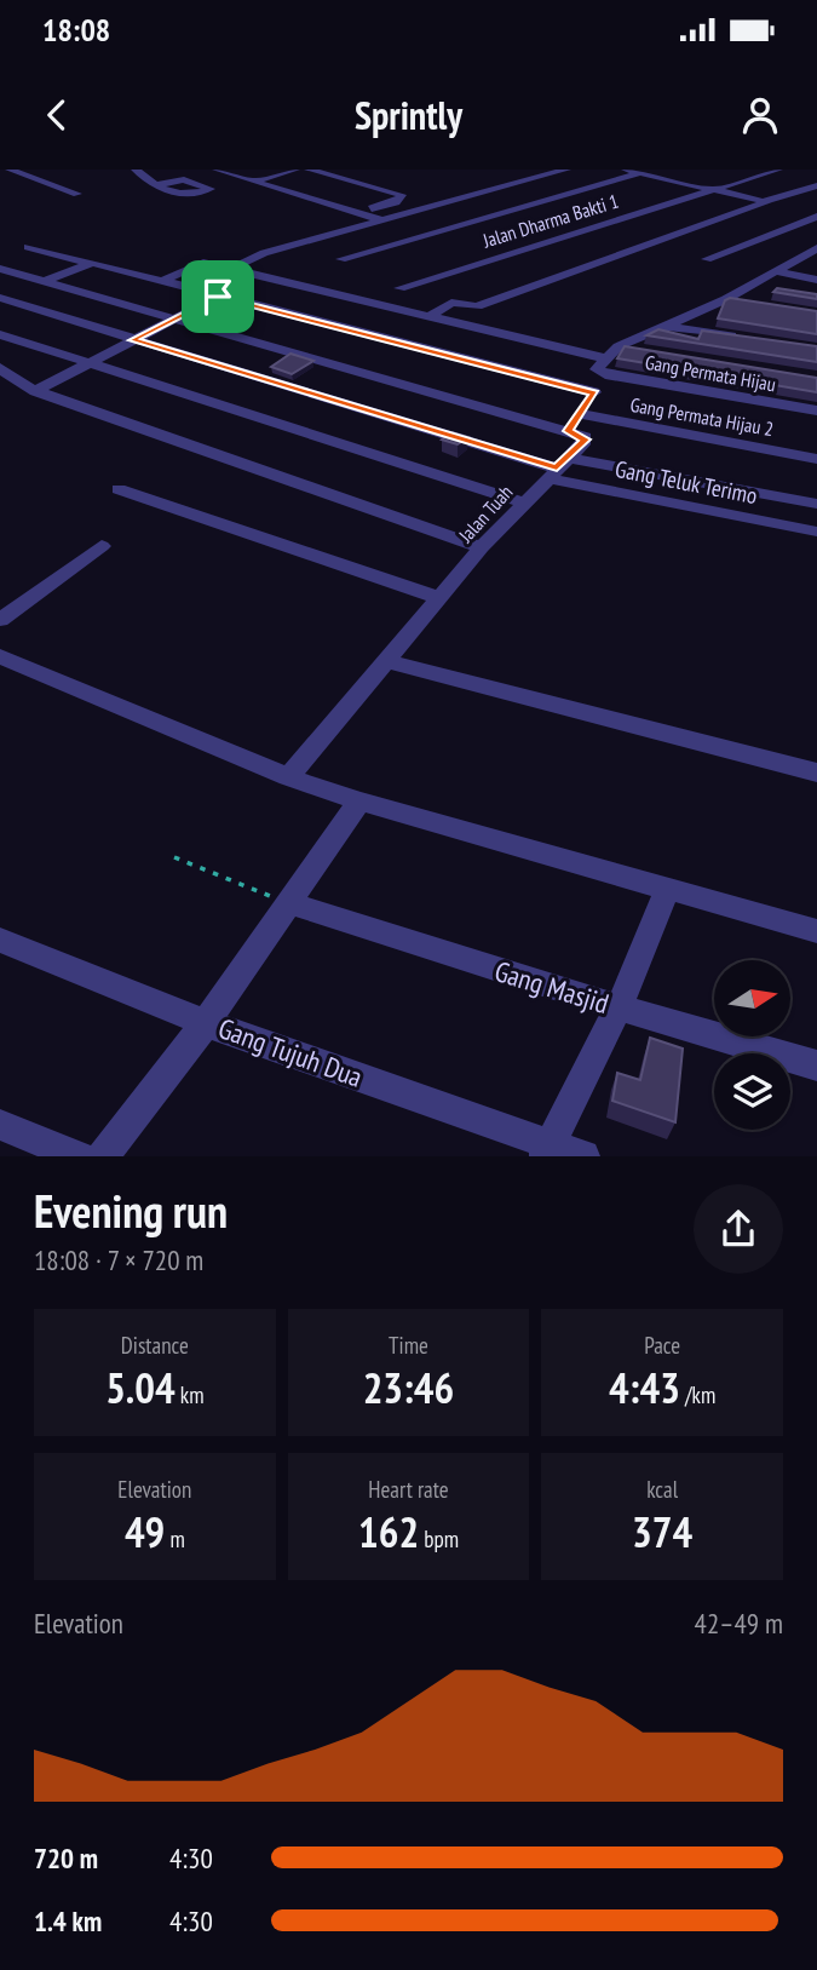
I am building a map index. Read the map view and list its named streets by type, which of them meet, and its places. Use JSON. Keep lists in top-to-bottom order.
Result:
{
  "streets": {
    "street": [
      "Jalan Dharma Bakti 1",
      "Gang Permata Hijau",
      "Gang Permata Hijau 2",
      "Gang Teluk Terimo",
      "Jalan Tuah",
      "Gang Masjid",
      "Gang Tujuh Dua"
    ]
  },
  "crossings": [
    ["Gang Teluk Terimo", "Jalan Tuah"]
  ],
  "north": "right",
  "page": {
    "status": "18:08",
    "header": "Sprintly",
    "heading": ["Evening run", "18:08 · 7 × 720 m"],
    "stats": [
      ["Distance", "5.04 km"],
      ["Time", "23:46"],
      ["Pace", "4:43 /km"],
      ["Elevation", "49 m"],
      ["Heart rate", "162 bpm"],
      ["kcal", "374"]
    ],
    "chart": ["Elevation", "42–49 m"],
    "list": [
      {
        "name": "720 m",
        "note": "4:30"
      },
      {
        "name": "1.4 km",
        "note": "4:30"
      }
    ]
  }
}
